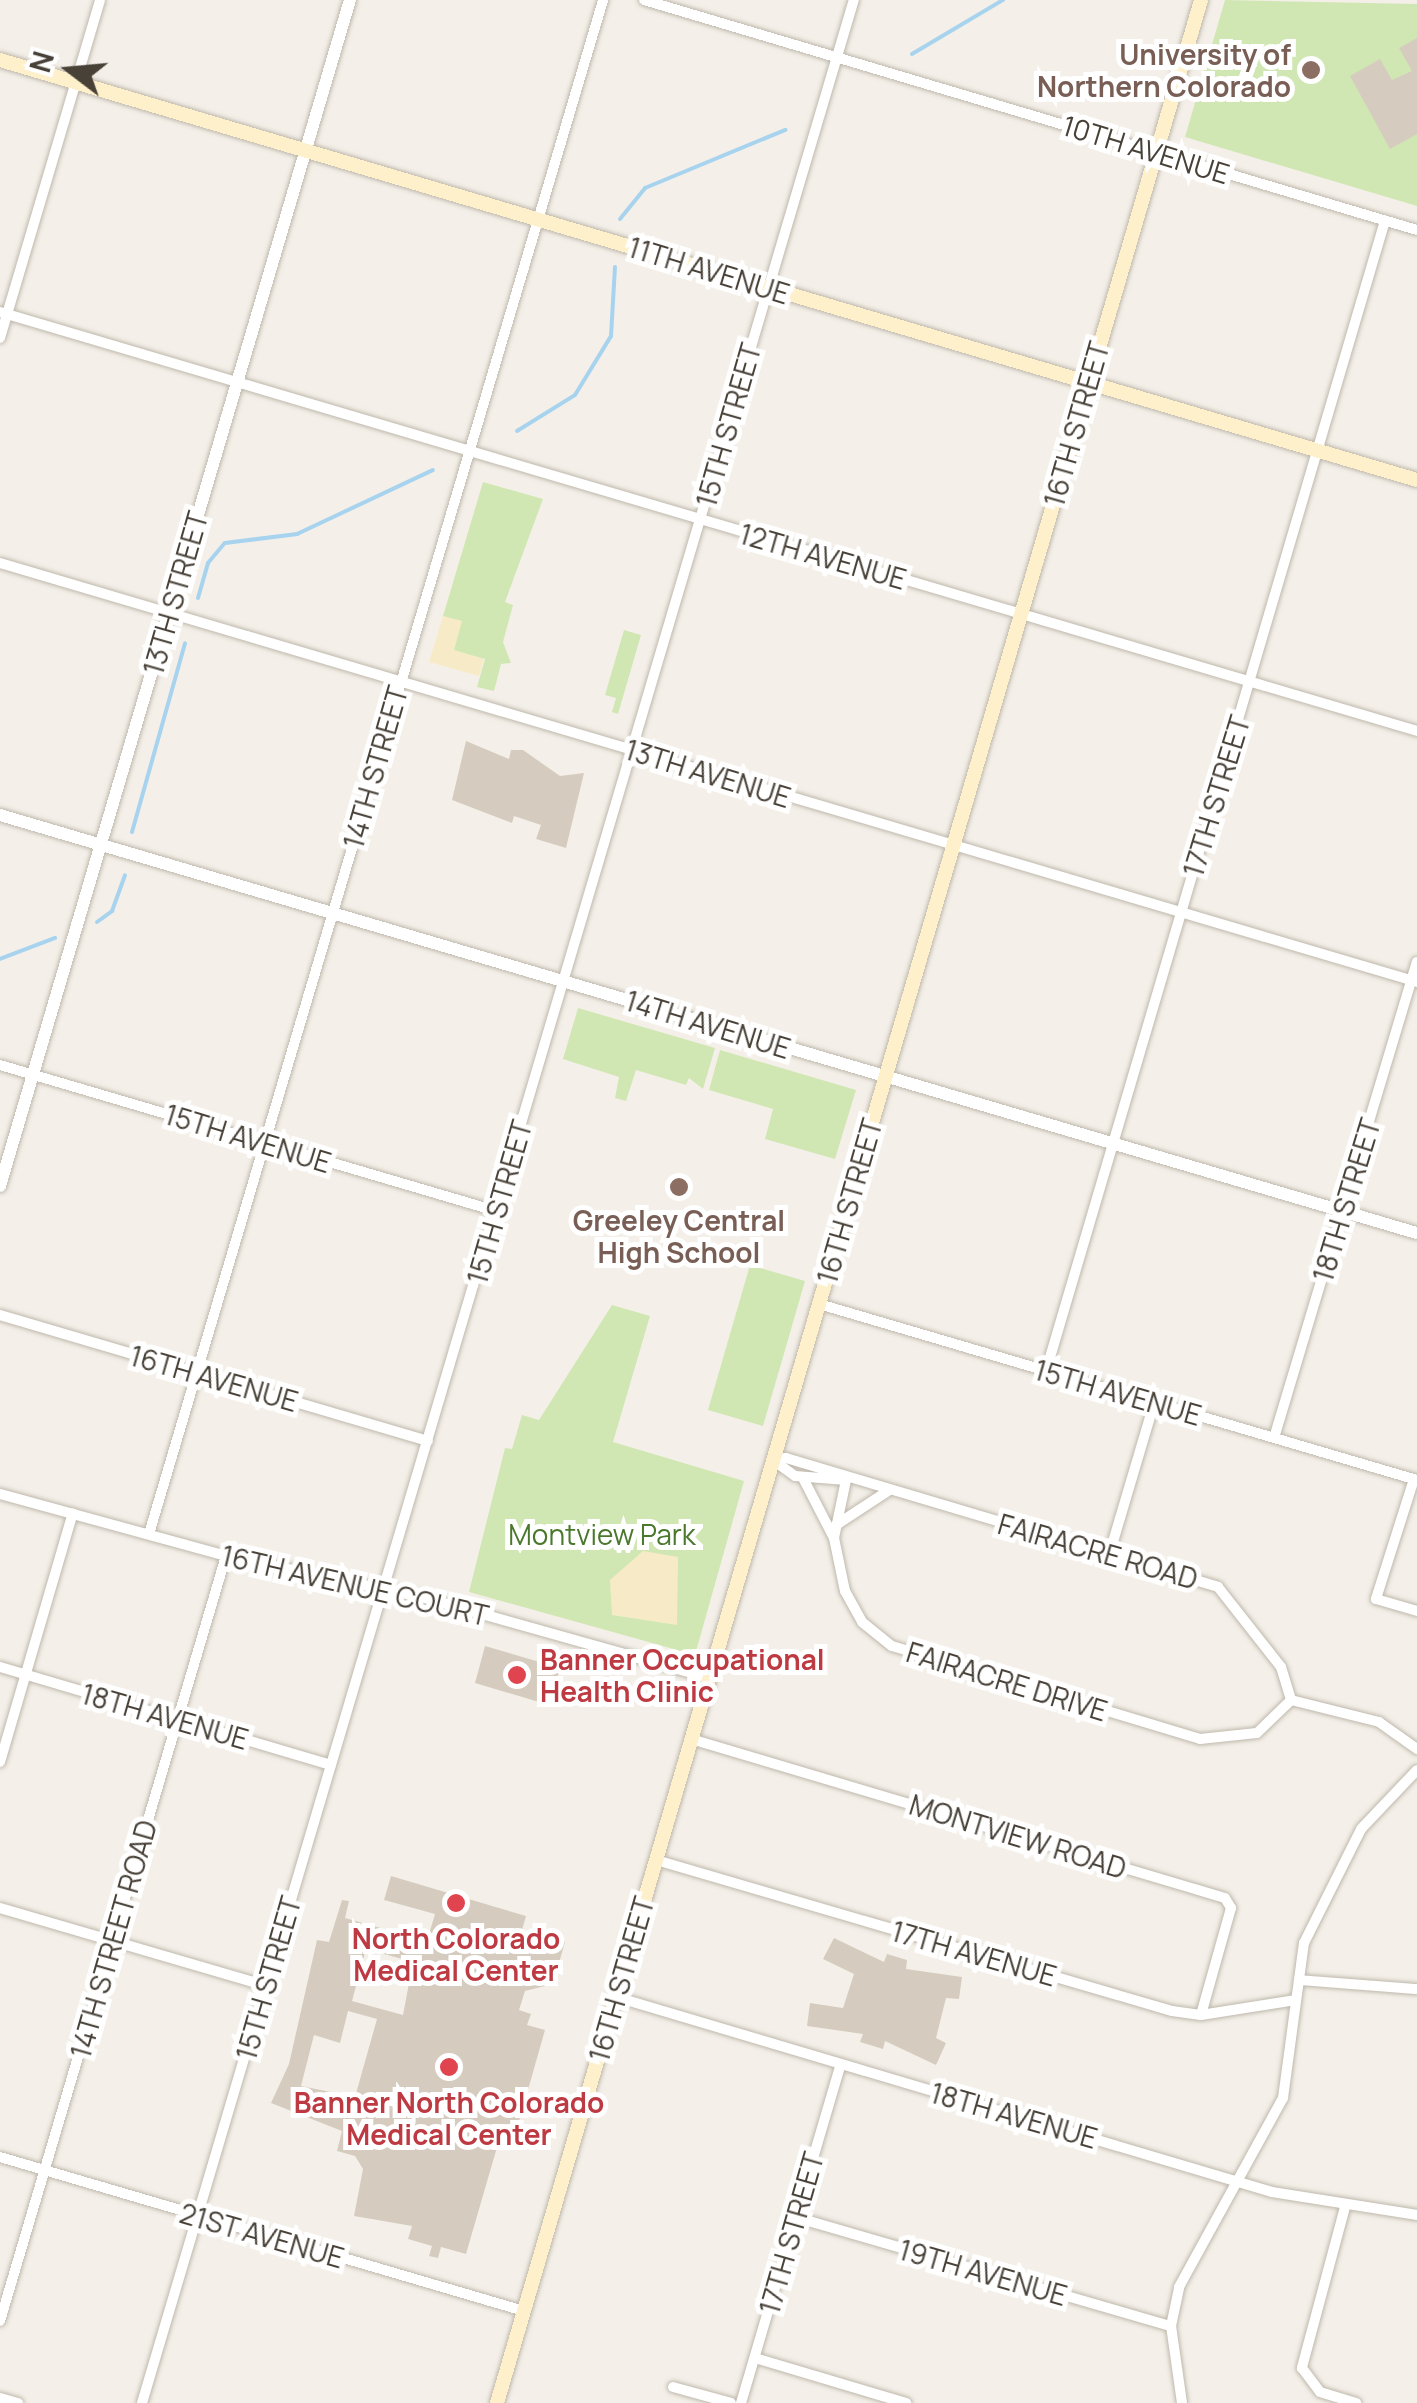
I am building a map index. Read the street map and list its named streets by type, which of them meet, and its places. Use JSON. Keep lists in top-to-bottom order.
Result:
{
  "streets": {
    "main road": ["11TH AVENUE", "16TH STREET"],
    "street": [
      "10TH AVENUE",
      "15TH STREET",
      "12TH AVENUE",
      "13TH STREET",
      "14TH STREET",
      "13TH AVENUE",
      "17TH STREET",
      "14TH AVENUE",
      "15TH AVENUE",
      "18TH STREET",
      "16TH AVENUE",
      "FAIRACRE ROAD",
      "16TH AVENUE COURT",
      "FAIRACRE DRIVE",
      "18TH AVENUE",
      "MONTVIEW ROAD",
      "14TH STREET ROAD",
      "17TH AVENUE",
      "21ST AVENUE",
      "19TH AVENUE"
    ]
  },
  "crossings": [
    ["10TH AVENUE", "16TH STREET"],
    ["10TH AVENUE", "15TH STREET"],
    ["10TH AVENUE", "17TH STREET"],
    ["11TH AVENUE", "16TH STREET"],
    ["11TH AVENUE", "15TH STREET"],
    ["11TH AVENUE", "13TH STREET"],
    ["11TH AVENUE", "14TH STREET"],
    ["11TH AVENUE", "17TH STREET"],
    ["16TH STREET", "12TH AVENUE"],
    ["16TH STREET", "13TH AVENUE"],
    ["16TH STREET", "14TH AVENUE"],
    ["16TH STREET", "15TH AVENUE"],
    ["16TH STREET", "FAIRACRE ROAD"],
    ["16TH STREET", "16TH AVENUE COURT"],
    ["16TH STREET", "18TH AVENUE"],
    ["16TH STREET", "MONTVIEW ROAD"],
    ["16TH STREET", "17TH AVENUE"],
    ["16TH STREET", "21ST AVENUE"],
    ["15TH STREET", "12TH AVENUE"],
    ["15TH STREET", "13TH AVENUE"],
    ["15TH STREET", "14TH AVENUE"],
    ["15TH STREET", "15TH AVENUE"],
    ["15TH STREET", "16TH AVENUE"],
    ["15TH STREET", "16TH AVENUE COURT"],
    ["15TH STREET", "18TH AVENUE"],
    ["15TH STREET", "21ST AVENUE"],
    ["12TH AVENUE", "13TH STREET"],
    ["12TH AVENUE", "14TH STREET"],
    ["12TH AVENUE", "17TH STREET"],
    ["13TH STREET", "13TH AVENUE"],
    ["13TH STREET", "14TH AVENUE"],
    ["13TH STREET", "15TH AVENUE"],
    ["14TH STREET", "13TH AVENUE"],
    ["14TH STREET", "14TH AVENUE"],
    ["14TH STREET", "15TH AVENUE"],
    ["14TH STREET", "16TH AVENUE"],
    ["14TH STREET", "16TH AVENUE COURT"],
    ["13TH AVENUE", "17TH STREET"],
    ["13TH AVENUE", "18TH STREET"],
    ["17TH STREET", "14TH AVENUE"],
    ["17TH STREET", "15TH AVENUE"],
    ["17TH STREET", "18TH AVENUE"],
    ["17TH STREET", "19TH AVENUE"],
    ["14TH AVENUE", "18TH STREET"],
    ["15TH AVENUE", "18TH STREET"],
    ["FAIRACRE ROAD", "FAIRACRE DRIVE"],
    ["16TH AVENUE COURT", "14TH STREET ROAD"],
    ["18TH AVENUE", "14TH STREET ROAD"],
    ["MONTVIEW ROAD", "17TH AVENUE"],
    ["14TH STREET ROAD", "21ST AVENUE"]
  ],
  "parks": ["Montview Park"],
  "places": [
    "University of Northern Colorado",
    "Greeley Central High School",
    "Banner Occupational Health Clinic",
    "North Colorado Medical Center",
    "Banner North Colorado Medical Center"
  ],
  "north": "left"
}
